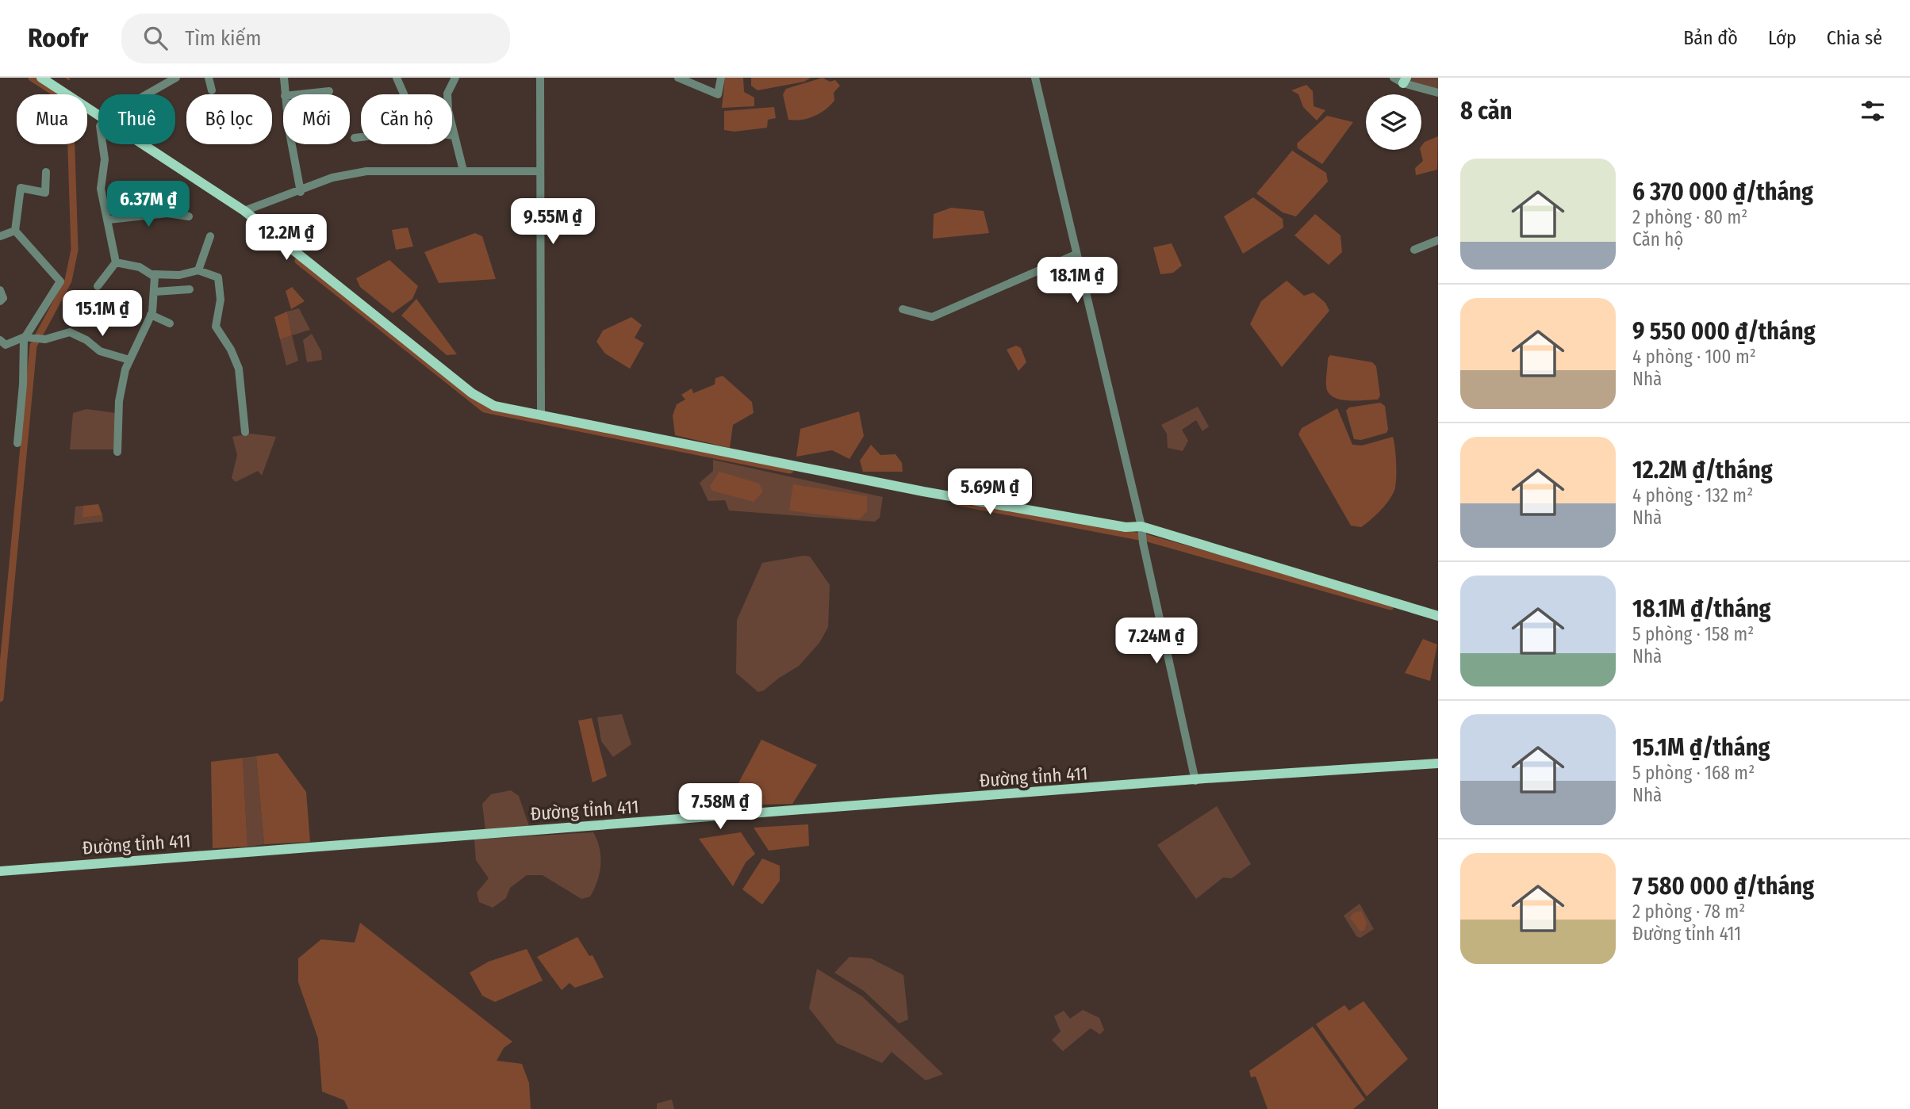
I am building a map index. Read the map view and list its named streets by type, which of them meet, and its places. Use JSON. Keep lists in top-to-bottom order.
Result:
{
  "streets": {
    "main road": ["Đường tỉnh 411"]
  },
  "page": {
    "header": "Roofr",
    "search": "Tìm kiếm",
    "nav": ["Bản đồ", "Lớp", "Chia sẻ"],
    "heading": "8 căn",
    "chip": [
      "Mua",
      "Thuê",
      "Bộ lọc",
      "Mới",
      "Căn hộ"
    ],
    "list": [
      {
        "name": "6 370 000 ₫/tháng",
        "note": "2 phòng · 80 m² · Căn hộ"
      },
      {
        "name": "9 550 000 ₫/tháng",
        "note": "4 phòng · 100 m² · Nhà"
      },
      {
        "name": "12.2M ₫/tháng",
        "note": "4 phòng · 132 m² · Nhà"
      },
      {
        "name": "18.1M ₫/tháng",
        "note": "5 phòng · 158 m² · Nhà"
      },
      {
        "name": "15.1M ₫/tháng",
        "note": "5 phòng · 168 m² · Nhà"
      },
      {
        "name": "7 580 000 ₫/tháng",
        "note": "2 phòng · 78 m² · Đường tỉnh 411"
      }
    ],
    "price": [
      "6.37M ₫",
      "9.55M ₫",
      "12.2M ₫",
      "18.1M ₫",
      "15.1M ₫",
      "5.69M ₫",
      "7.24M ₫",
      "7.58M ₫"
    ]
  }
}
